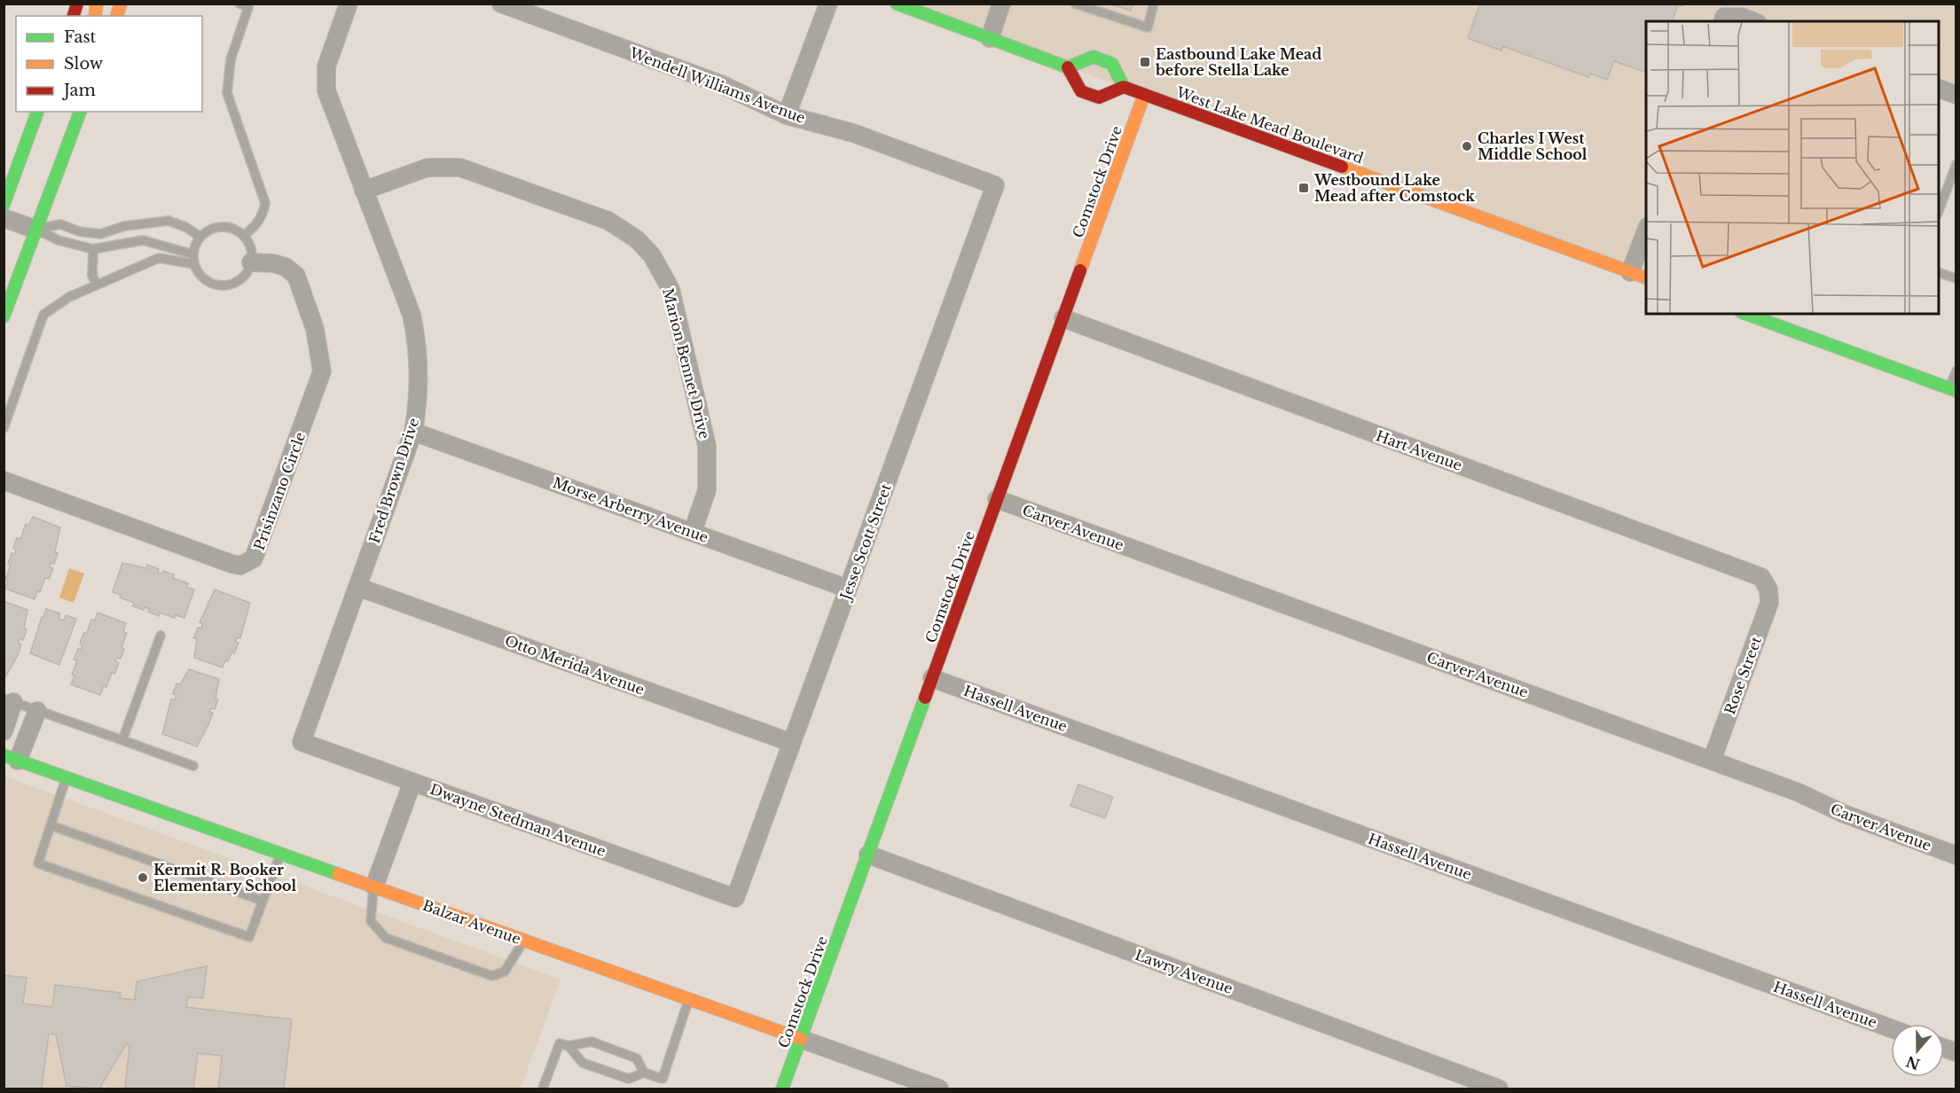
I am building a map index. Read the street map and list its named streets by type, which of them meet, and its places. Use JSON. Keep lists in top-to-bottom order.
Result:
{
  "streets": {
    "street": [
      "Wendell Williams Avenue",
      "West Lake Mead Boulevard",
      "Comstock Drive",
      "Marion Bennet Drive",
      "Hart Avenue",
      "Fred Brown Drive",
      "Prisinzano Circle",
      "Morse Arberry Avenue",
      "Carver Avenue",
      "Jesse Scott Street",
      "Otto Merida Avenue",
      "Rose Street",
      "Hassell Avenue",
      "Dwayne Stedman Avenue",
      "Balzar Avenue",
      "Lawry Avenue"
    ]
  },
  "crossings": [
    ["Wendell Williams Avenue", "Jesse Scott Street"],
    ["West Lake Mead Boulevard", "Comstock Drive"],
    ["Comstock Drive", "Hart Avenue"],
    ["Comstock Drive", "Carver Avenue"],
    ["Comstock Drive", "Hassell Avenue"],
    ["Comstock Drive", "Balzar Avenue"],
    ["Comstock Drive", "Lawry Avenue"],
    ["Marion Bennet Drive", "Fred Brown Drive"],
    ["Marion Bennet Drive", "Morse Arberry Avenue"],
    ["Hart Avenue", "Rose Street"],
    ["Fred Brown Drive", "Morse Arberry Avenue"],
    ["Fred Brown Drive", "Otto Merida Avenue"],
    ["Fred Brown Drive", "Dwayne Stedman Avenue"],
    ["Morse Arberry Avenue", "Jesse Scott Street"],
    ["Carver Avenue", "Rose Street"],
    ["Jesse Scott Street", "Otto Merida Avenue"],
    ["Jesse Scott Street", "Dwayne Stedman Avenue"]
  ],
  "places": {
    "transit": ["Eastbound Lake Mead before Stella Lake", "Westbound Lake Mead after Comstock"],
    "other": ["Charles I West Middle School", "Kermit R. Booker Elementary School"]
  },
  "legend": ["Fast", "Slow", "Jam"],
  "north": "bottom"
}
